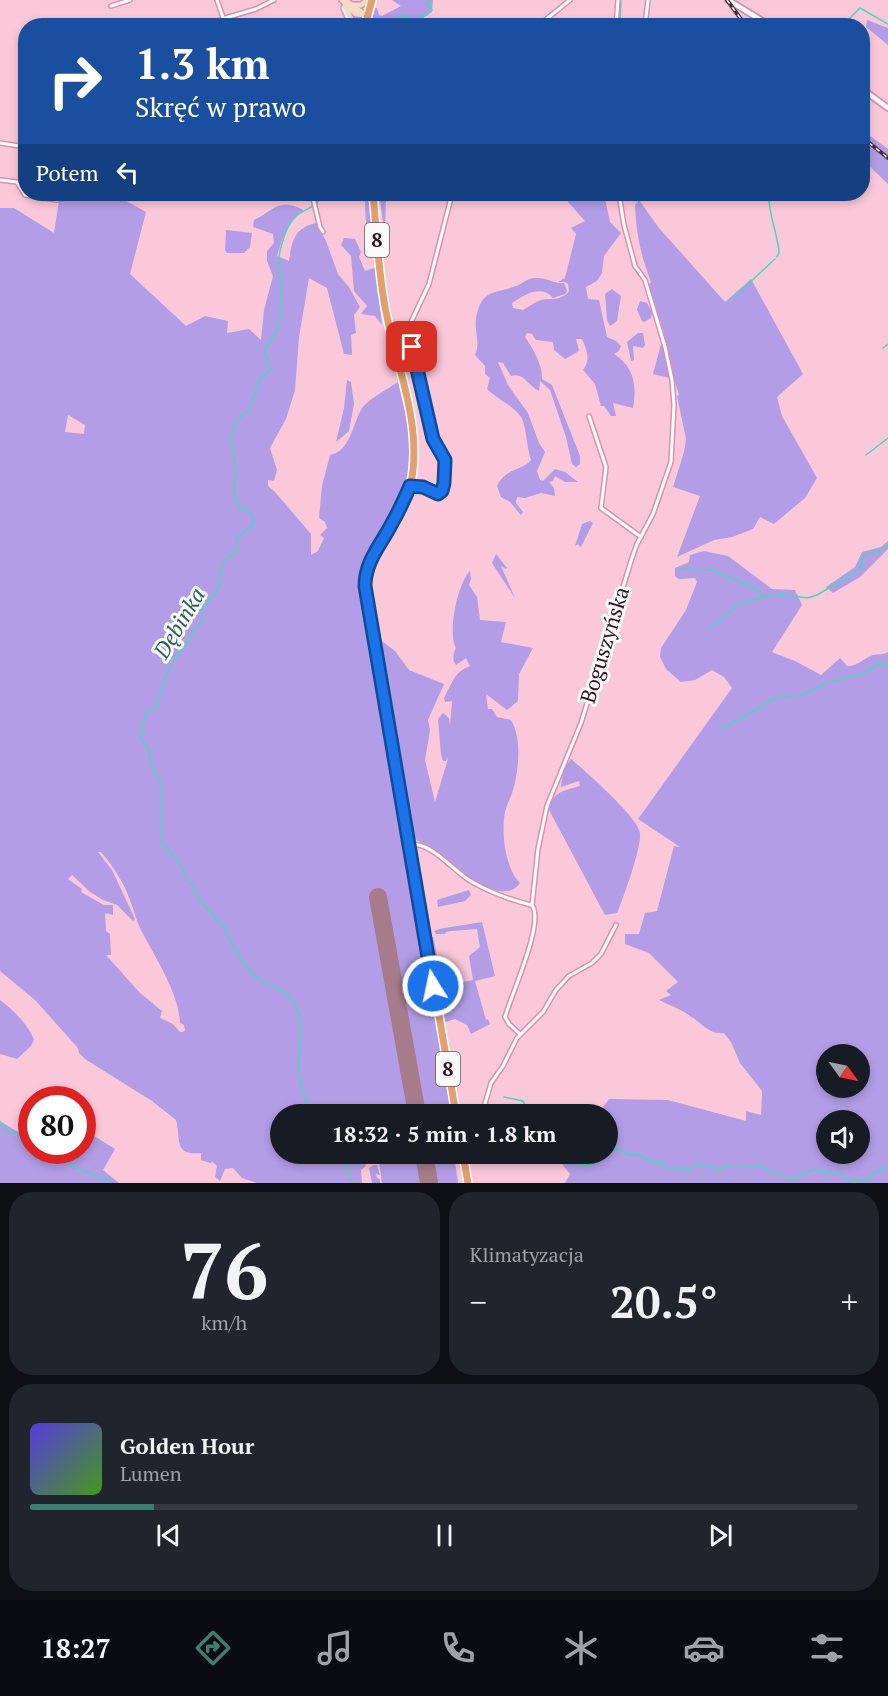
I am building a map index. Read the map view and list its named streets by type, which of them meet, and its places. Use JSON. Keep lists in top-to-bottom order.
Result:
{
  "streets": {
    "highway": ["8"],
    "street": ["Boguszyńska"]
  },
  "water": ["Dębinka"],
  "north": "bottom right",
  "page": {
    "turn": ["1.3 km", "Skręć w prawo"],
    "then": "Potem",
    "limit": "80",
    "trip": "18:32 · 5 min · 1.8 km",
    "tile": [
      ["76", "km/h"],
      "Klimatyzacja"
    ],
    "heat": ["−", "20.5°", "+"],
    "song": ["Golden Hour", "Lumen"],
    "tabs": "18:27"
  }
}
